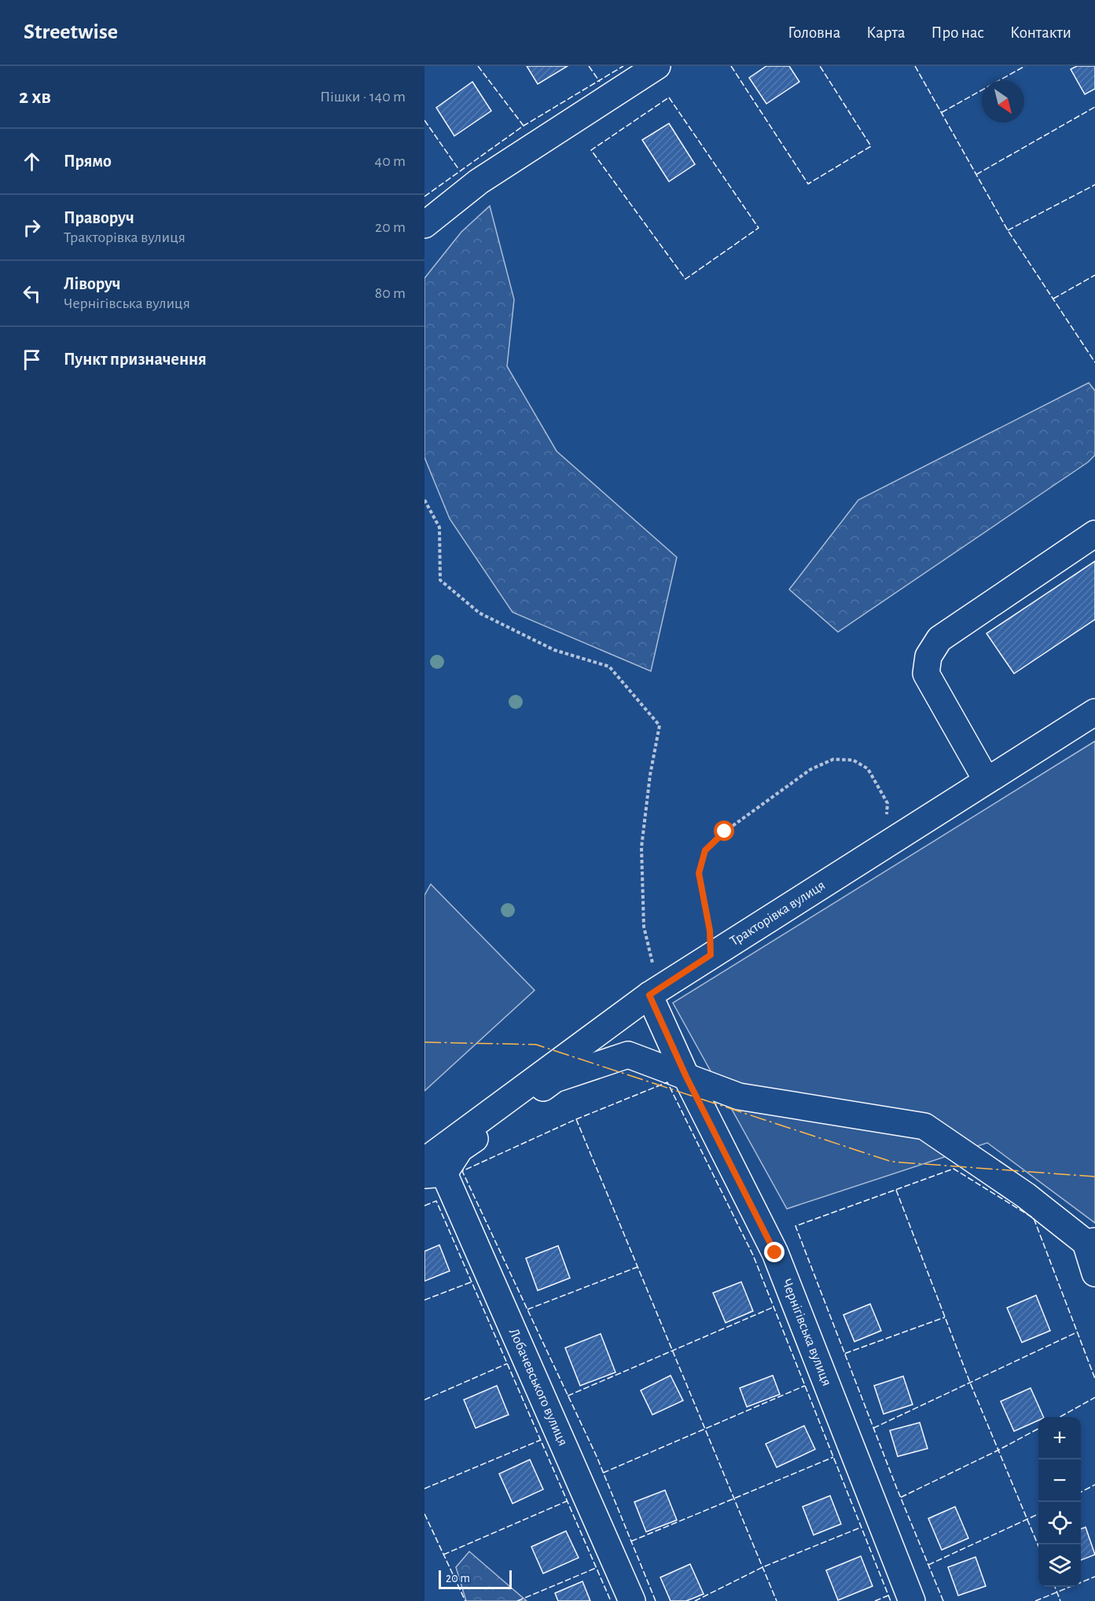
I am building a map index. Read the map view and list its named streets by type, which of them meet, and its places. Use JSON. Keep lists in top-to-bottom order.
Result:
{
  "streets": {
    "street": ["Тракторівка вулиця", "Чернігівська вулиця", "Лобачевського вулиця"]
  },
  "crossings": [
    ["Тракторівка вулиця", "Чернігівська вулиця"],
    ["Тракторівка вулиця", "Лобачевського вулиця"]
  ],
  "scale_bar": "20 m",
  "north": "bottom right",
  "page": {
    "header": "Streetwise",
    "nav": [
      "Головна",
      "Карта",
      "Про нас",
      "Контакти"
    ],
    "heading": ["2 хв", "Пішки · 140 m"],
    "list": [
      ["Прямо", "40 m"],
      ["Праворуч", "Тракторівка вулиця", "20 m"],
      ["Ліворуч", "Чернігівська вулиця", "80 m"],
      "Пункт призначення"
    ],
    "map_buttons": ["+", "−"],
    "scale": "20 m"
  }
}
